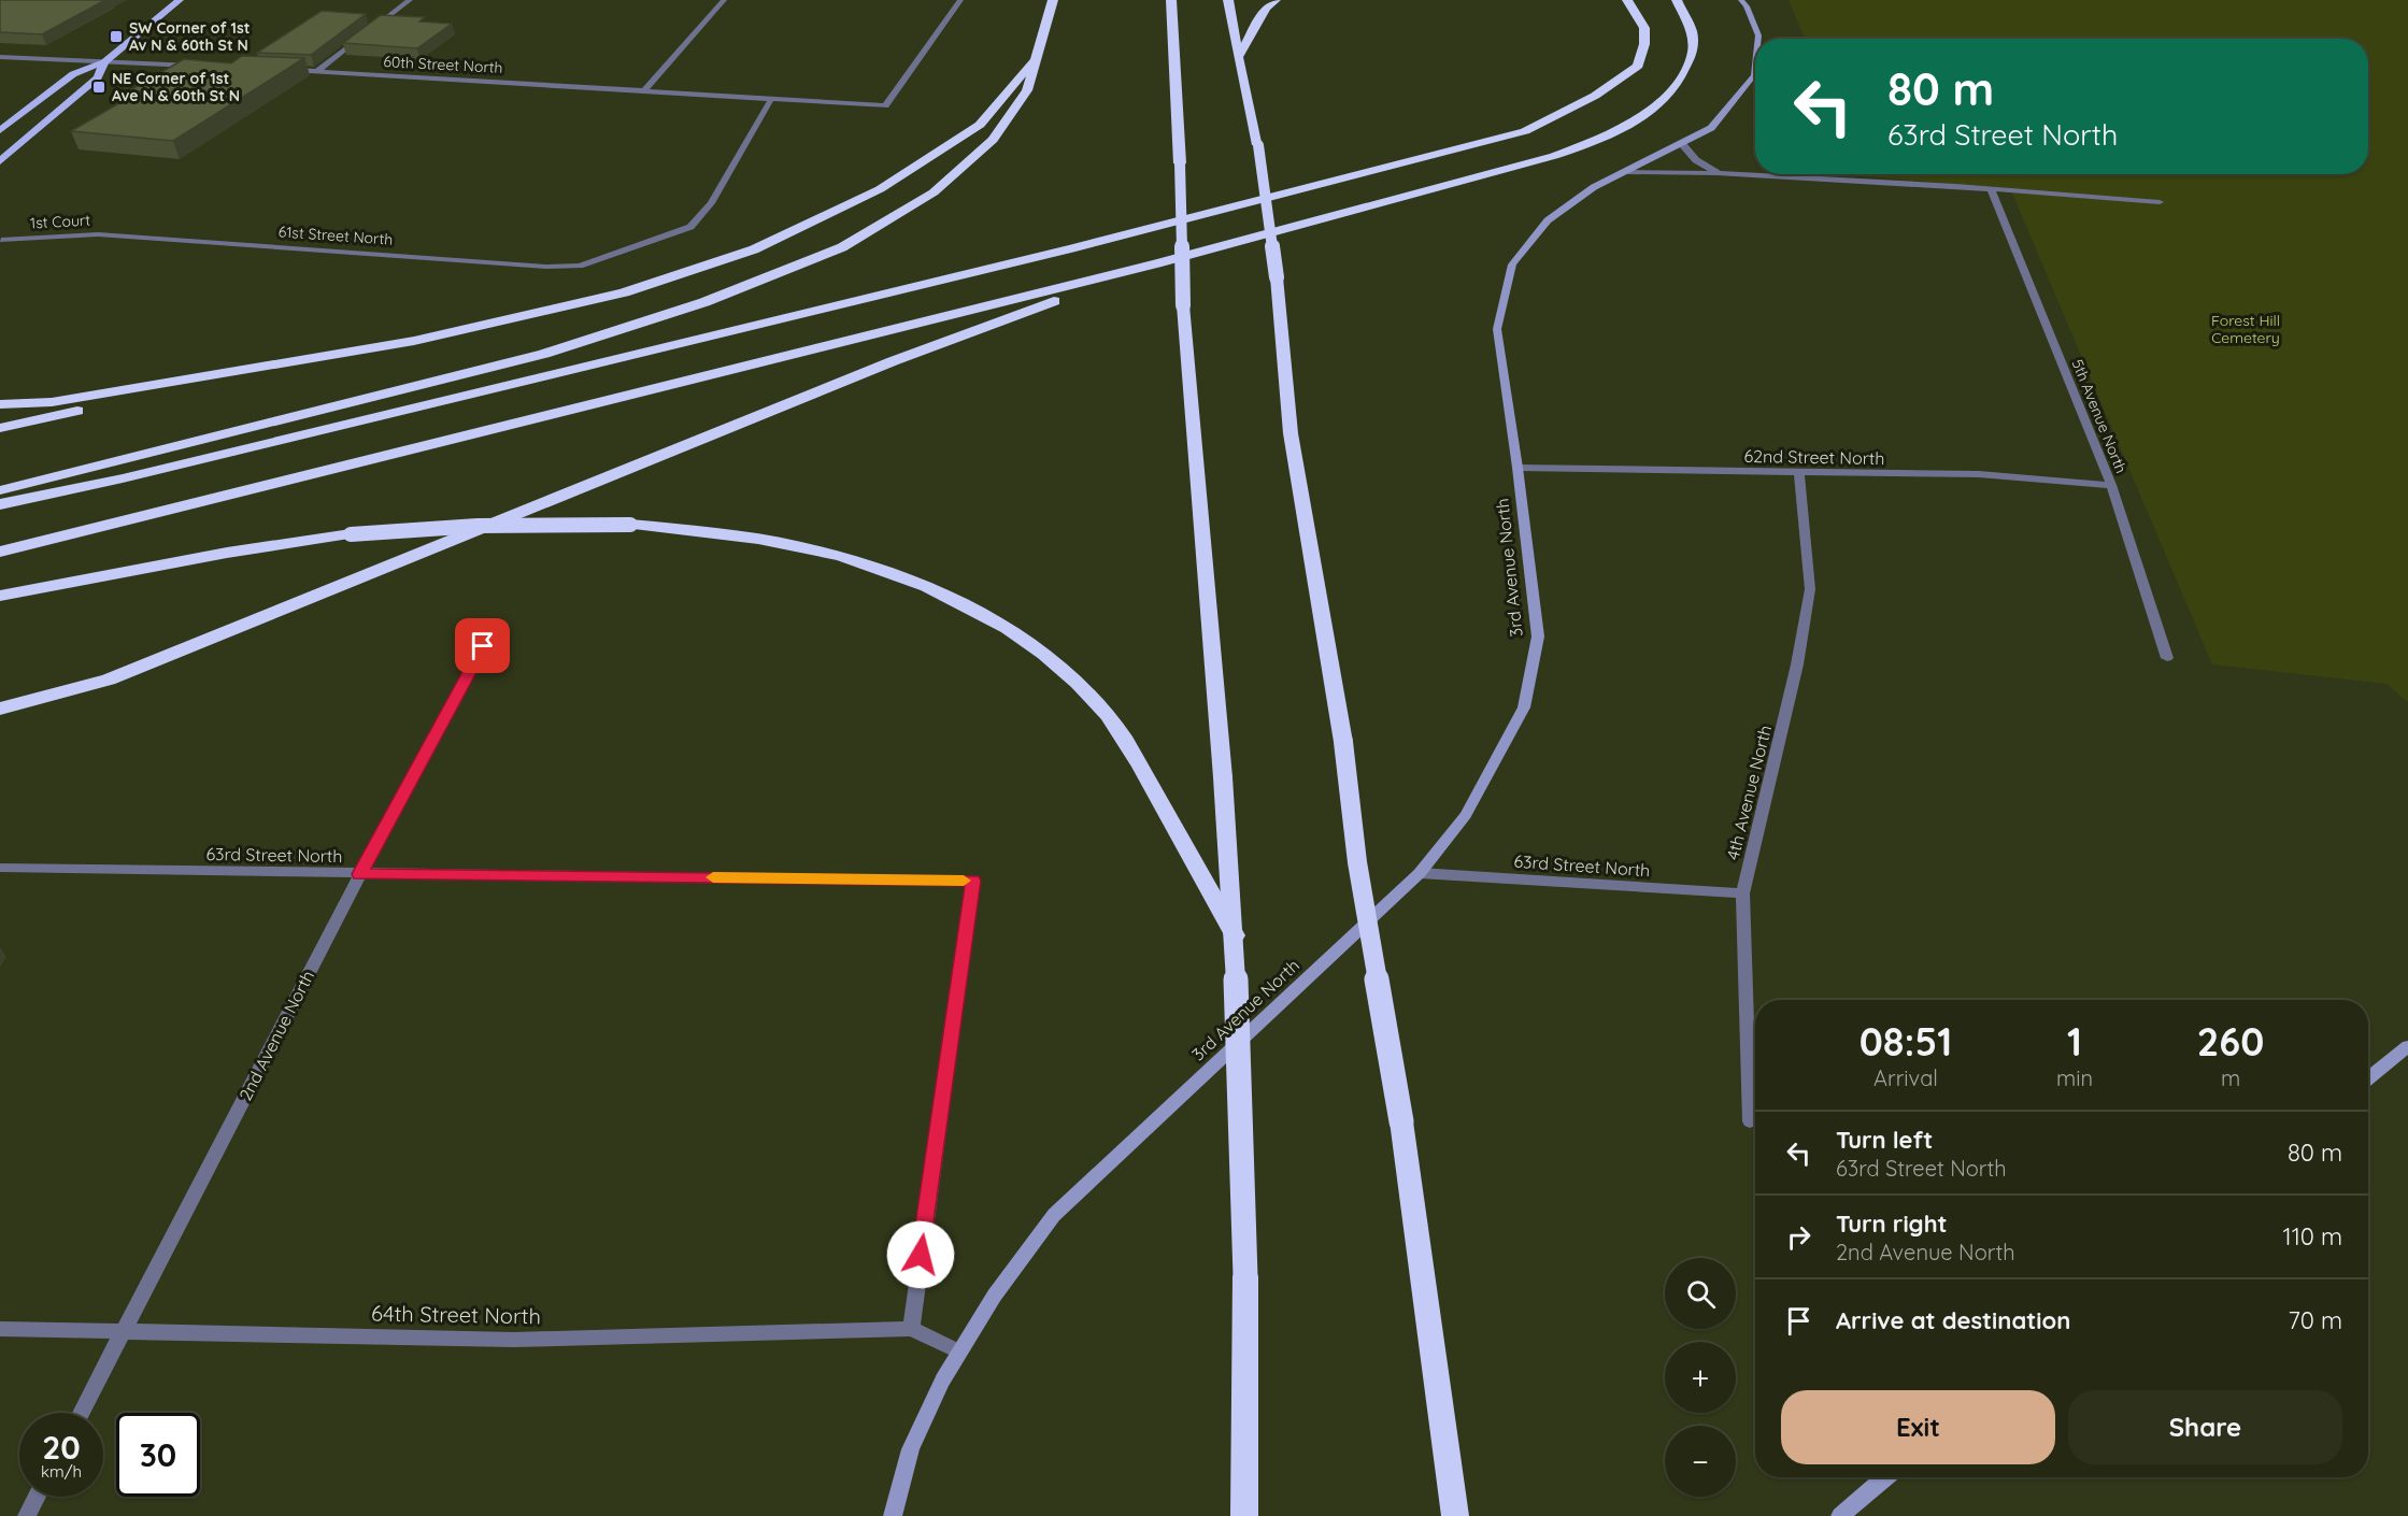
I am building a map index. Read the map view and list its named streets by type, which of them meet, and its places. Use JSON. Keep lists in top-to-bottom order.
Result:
{
  "streets": {
    "street": [
      "60th Street North",
      "1st Court",
      "61st Street North",
      "5th Avenue North",
      "62nd Street North",
      "3rd Avenue North",
      "4th Avenue North",
      "63rd Street North",
      "2nd Avenue North",
      "64th Street North"
    ]
  },
  "crossings": [
    ["60th Street North", "61st Street North"],
    ["1st Court", "61st Street North"],
    ["5th Avenue North", "62nd Street North"],
    ["62nd Street North", "3rd Avenue North"],
    ["62nd Street North", "4th Avenue North"],
    ["3rd Avenue North", "63rd Street North"],
    ["4th Avenue North", "63rd Street North"],
    ["63rd Street North", "2nd Avenue North"],
    ["63rd Street North", "64th Street North"],
    ["2nd Avenue North", "64th Street North"]
  ],
  "parks": ["Forest Hill Cemetery"],
  "places": {
    "transit": ["SW Corner of 1st Av N & 60th St N", "NE Corner of 1st Ave N & 60th St N"]
  },
  "page": {
    "turn": ["80 m", "63rd Street North"],
    "eta": [
      "08:51",
      "Arrival",
      "1",
      "min",
      "260",
      "m"
    ],
    "list": [
      {
        "name": "Turn left",
        "note": "63rd Street North",
        "value": "80 m"
      },
      {
        "name": "Turn right",
        "note": "2nd Avenue North",
        "value": "110 m"
      },
      {
        "name": "Arrive at destination",
        "value": "70 m"
      }
    ],
    "map_buttons": ["+", "−"],
    "buttons": ["Exit", "Share"],
    "speed": "20 km/h",
    "limit": "30"
  }
}
